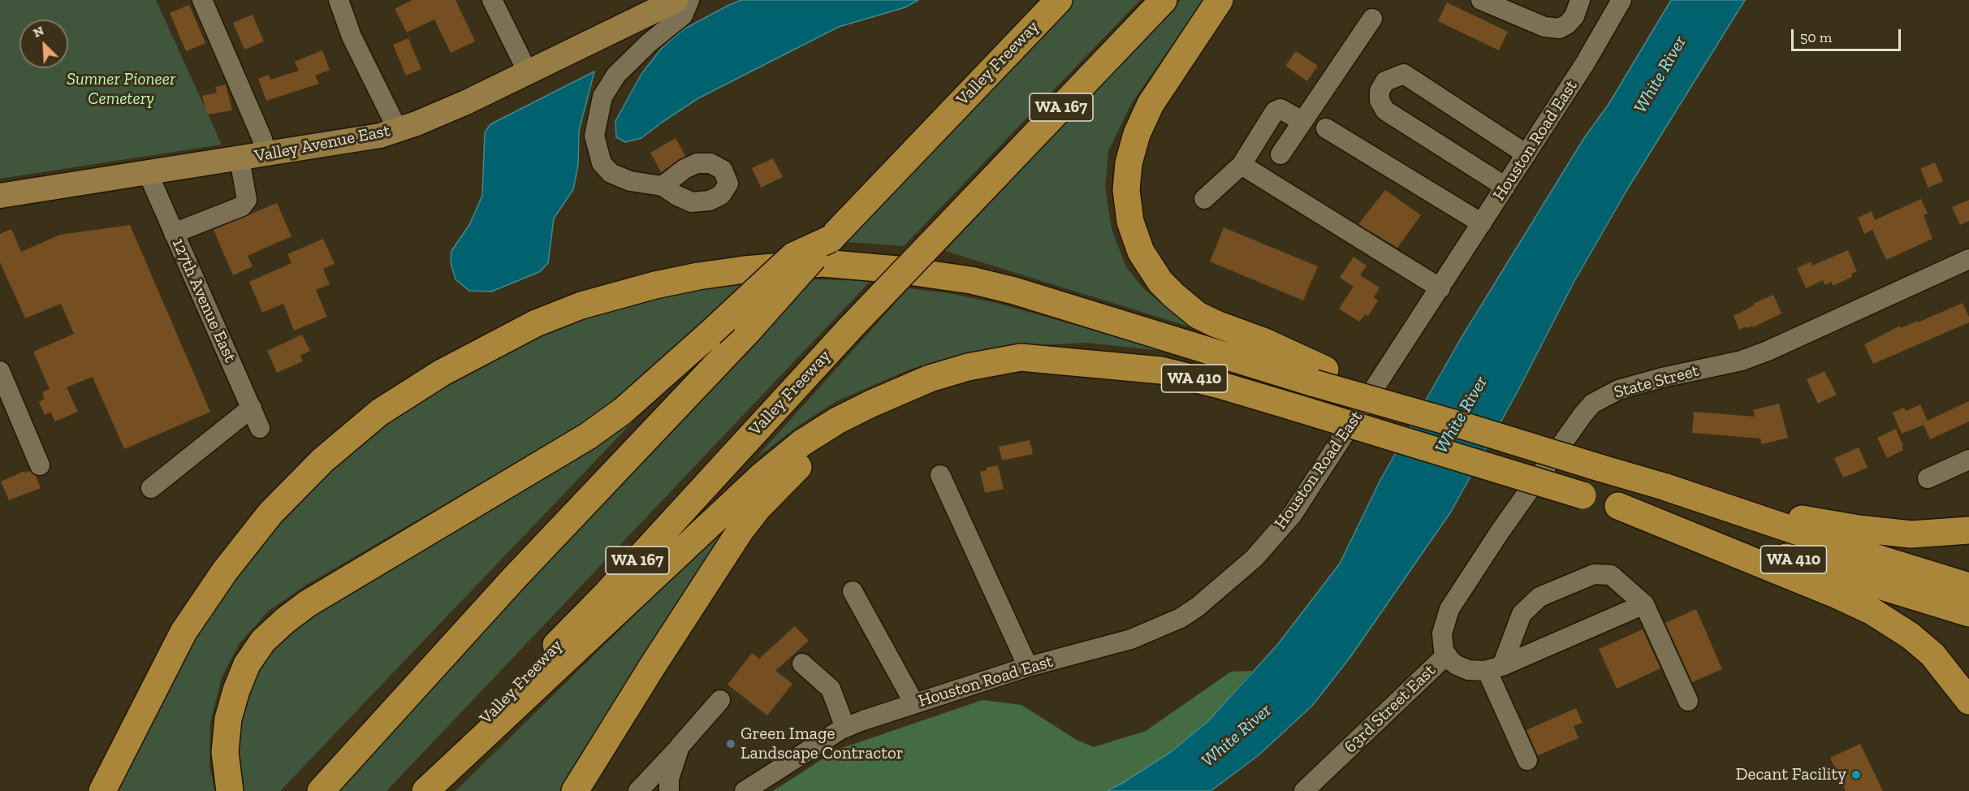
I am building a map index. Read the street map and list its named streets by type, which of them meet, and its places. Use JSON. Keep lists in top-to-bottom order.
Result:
{
  "streets": {
    "highway": ["Valley Freeway", "WA 167", "WA 410"],
    "main road": ["Valley Avenue East"],
    "street": [
      "Houston Road East",
      "127th Avenue East",
      "State Street",
      "63rd Street East"
    ]
  },
  "crossings": [
    ["Valley Avenue East", "127th Avenue East"],
    ["State Street", "63rd Street East"]
  ],
  "water": ["White River"],
  "parks": ["Sumner Pioneer Cemetery"],
  "places": ["Green Image Landscape Contractor", "Decant Facility"],
  "scale_bar": "50 m",
  "north": "top left"
}
